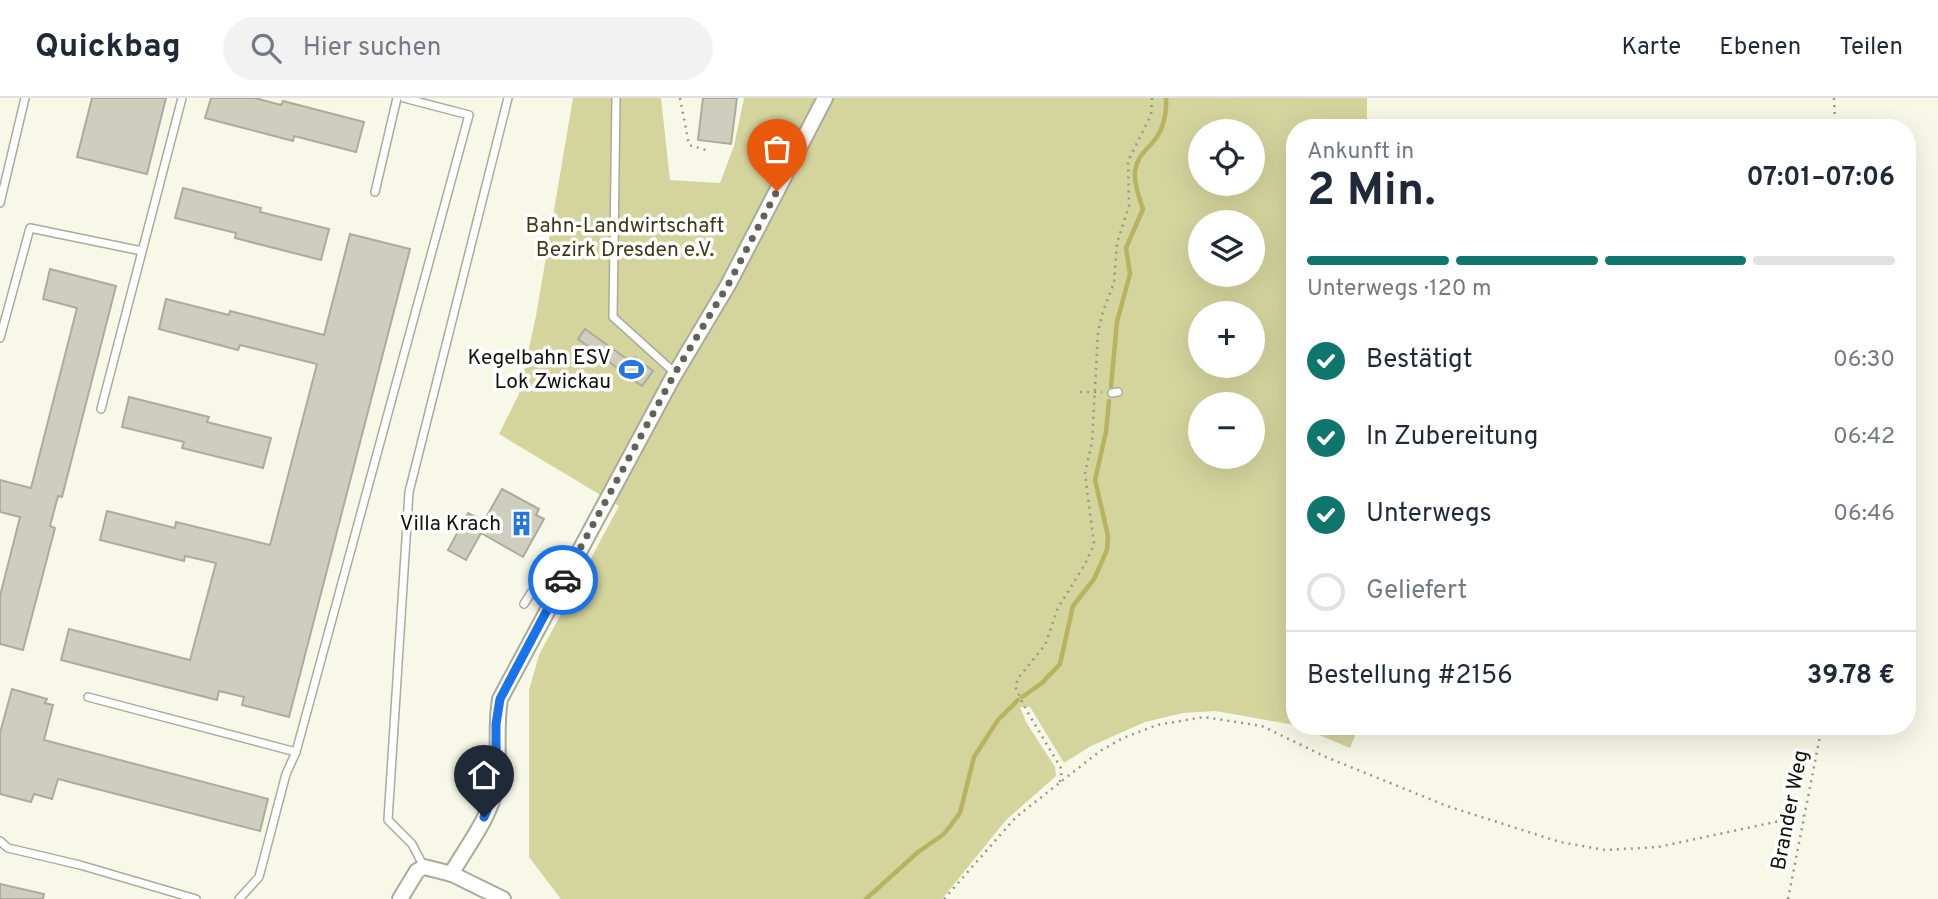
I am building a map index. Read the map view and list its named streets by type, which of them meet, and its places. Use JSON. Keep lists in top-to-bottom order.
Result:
{
  "streets": {
    "path": ["Brander Weg"]
  },
  "parks": ["Bahn-Landwirtschaft Bezirk Dresden e.V."],
  "places": {
    "sports": ["Kegelbahn ESV Lok Zwickau"],
    "building": ["Villa Krach"]
  },
  "page": {
    "header": "Quickbag",
    "search": "Hier suchen",
    "nav": ["Karte", "Ebenen", "Teilen"],
    "map_buttons": ["+", "−"],
    "heading": ["2 Min.", "Ankunft in", "07:01–07:06"],
    "panel": ["Bestellung #2156", "39.78 €"],
    "bar": "Unterwegs · 120 m",
    "list": [
      ["Bestätigt", "06:30"],
      ["In Zubereitung", "06:42"],
      ["Unterwegs", "06:46"],
      "Geliefert"
    ]
  }
}
